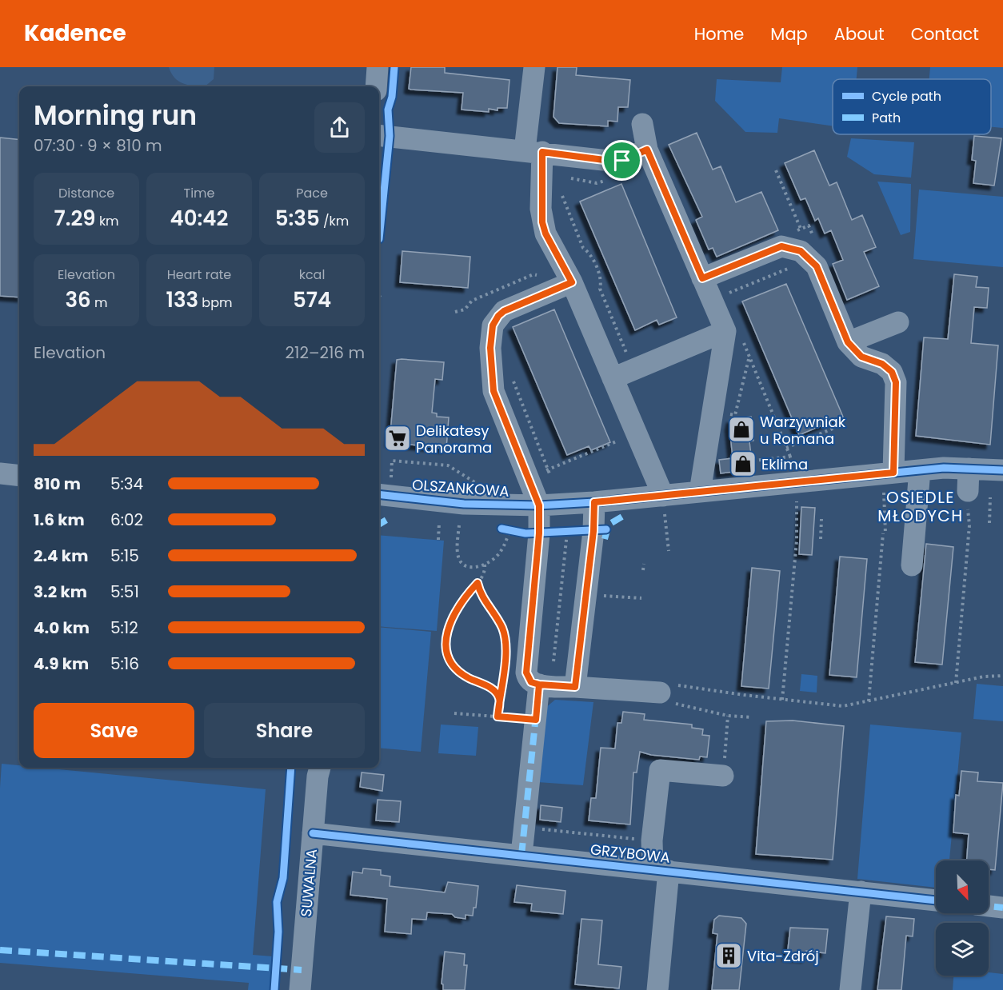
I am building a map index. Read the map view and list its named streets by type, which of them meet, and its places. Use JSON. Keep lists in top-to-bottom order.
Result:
{
  "streets": {
    "street": ["OLSZANKOWA", "GRZYBOWA", "SUWALNA"]
  },
  "crossings": [
    ["GRZYBOWA", "SUWALNA"]
  ],
  "districts": ["OSIEDLE MŁODYCH"],
  "places": {
    "shop": ["Warzywniak u Romana", "Eklima"],
    "supermarket": ["Delikatesy Panorama"],
    "building": ["Vita-Zdrój"]
  },
  "legend": ["Cycle path", "Path"],
  "north": "bottom right",
  "page": {
    "header": "Kadence",
    "nav": [
      "Home",
      "Map",
      "About",
      "Contact"
    ],
    "heading": ["Morning run", "07:30 · 9 × 810 m"],
    "stats": [
      ["Distance", "7.29 km"],
      ["Time", "40:42"],
      ["Pace", "5:35 /km"],
      ["Elevation", "36 m"],
      ["Heart rate", "133 bpm"],
      ["kcal", "574"]
    ],
    "chart": ["Elevation", "212–216 m"],
    "list": [
      {
        "name": "810 m",
        "note": "5:34"
      },
      {
        "name": "1.6 km",
        "note": "6:02"
      },
      {
        "name": "2.4 km",
        "note": "5:15"
      },
      {
        "name": "3.2 km",
        "note": "5:51"
      },
      {
        "name": "4.0 km",
        "note": "5:12"
      },
      {
        "name": "4.9 km",
        "note": "5:16"
      }
    ],
    "buttons": ["Save", "Share"]
  }
}
